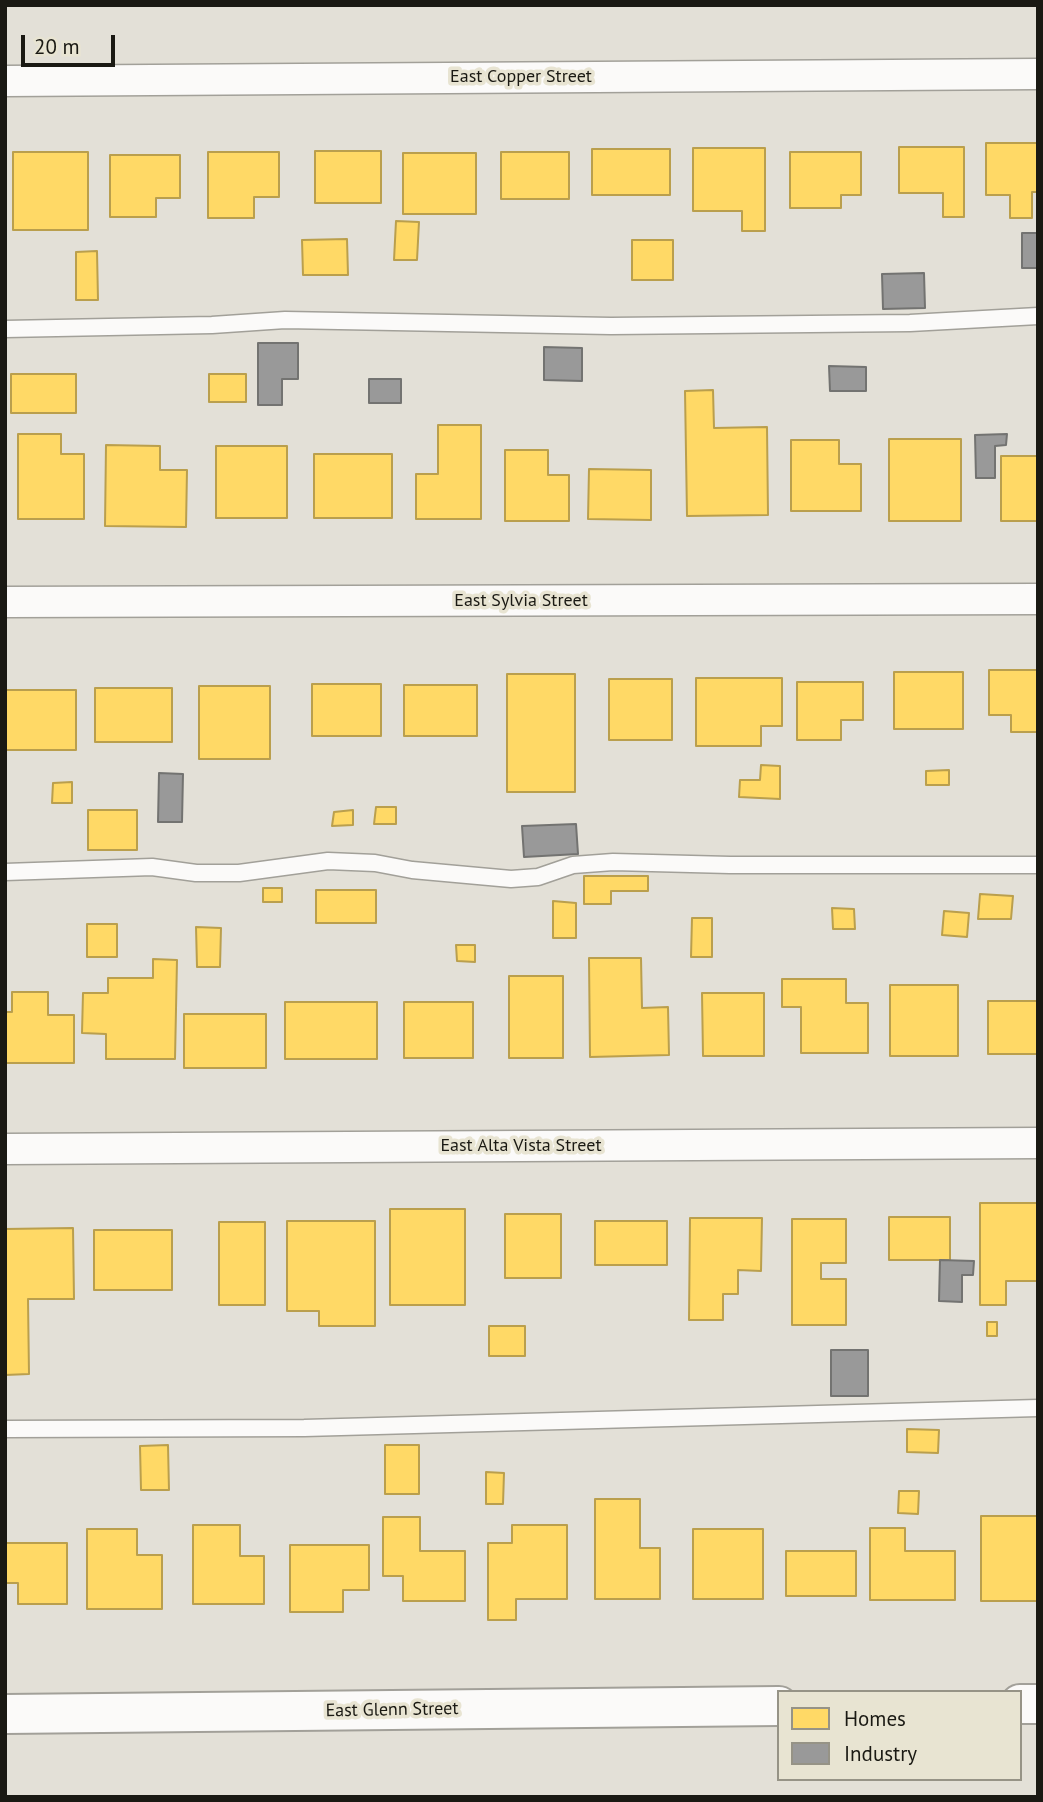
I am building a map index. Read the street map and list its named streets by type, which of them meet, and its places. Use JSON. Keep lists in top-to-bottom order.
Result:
{
  "streets": {
    "street": [
      "East Copper Street",
      "East Sylvia Street",
      "East Alta Vista Street",
      "East Glenn Street"
    ]
  },
  "legend": ["Homes", "Industry"],
  "scale_bar": "20 m"
}
